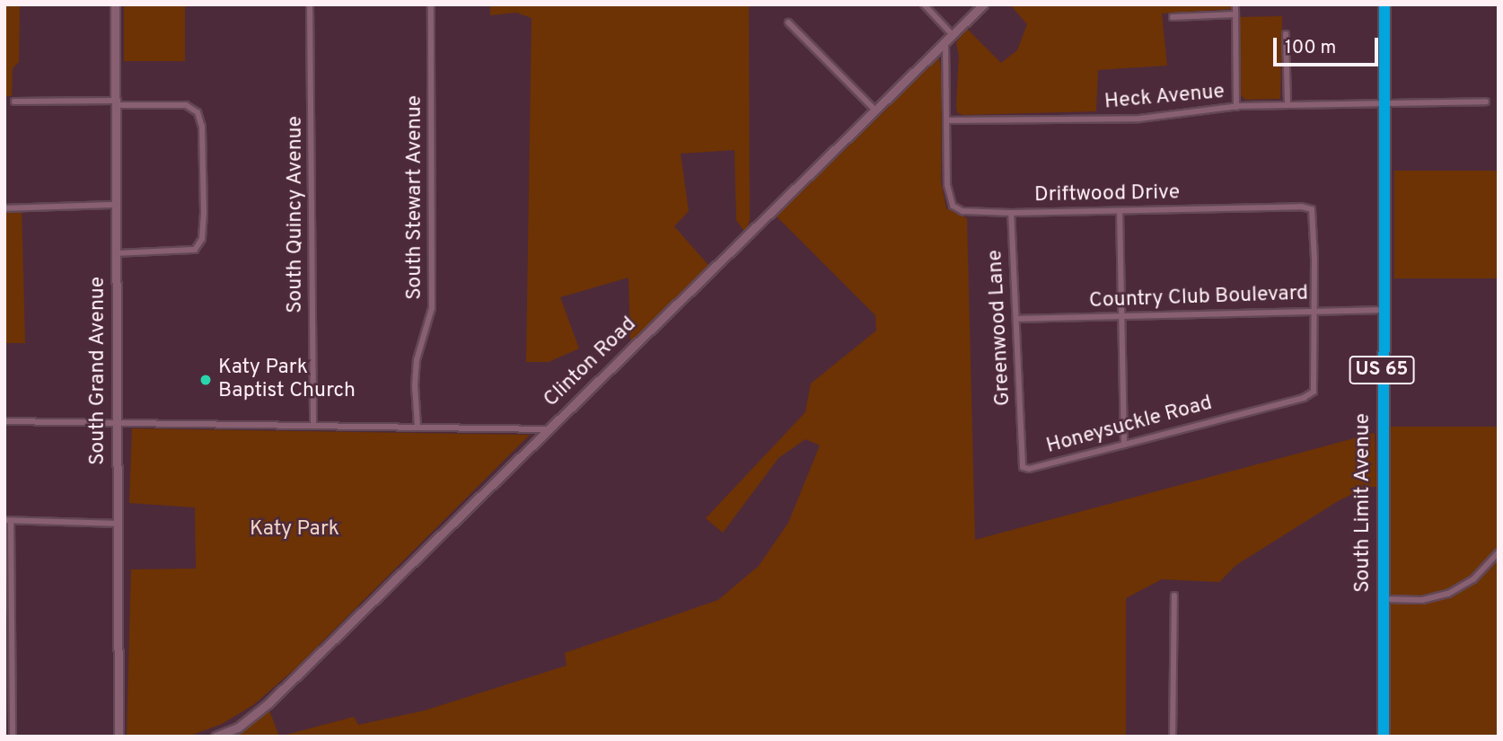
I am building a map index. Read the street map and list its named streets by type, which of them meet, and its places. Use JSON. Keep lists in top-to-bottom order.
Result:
{
  "streets": {
    "highway": ["US 65", "South Limit Avenue"],
    "street": [
      "Heck Avenue",
      "Driftwood Drive",
      "South Stewart Avenue",
      "South Quincy Avenue",
      "Country Club Boulevard",
      "Greenwood Lane",
      "Clinton Road",
      "South Grand Avenue",
      "Honeysuckle Road"
    ]
  },
  "crossings": [
    ["Heck Avenue", "Driftwood Drive"],
    ["Heck Avenue", "South Limit Avenue"],
    ["Driftwood Drive", "Country Club Boulevard"],
    ["Driftwood Drive", "Greenwood Lane"],
    ["Driftwood Drive", "Honeysuckle Road"],
    ["Country Club Boulevard", "Greenwood Lane"],
    ["Country Club Boulevard", "Honeysuckle Road"],
    ["Country Club Boulevard", "South Limit Avenue"],
    ["Greenwood Lane", "Honeysuckle Road"]
  ],
  "parks": ["Katy Park"],
  "places": ["Katy Park Baptist Church"],
  "scale_bar": "100 m"
}
